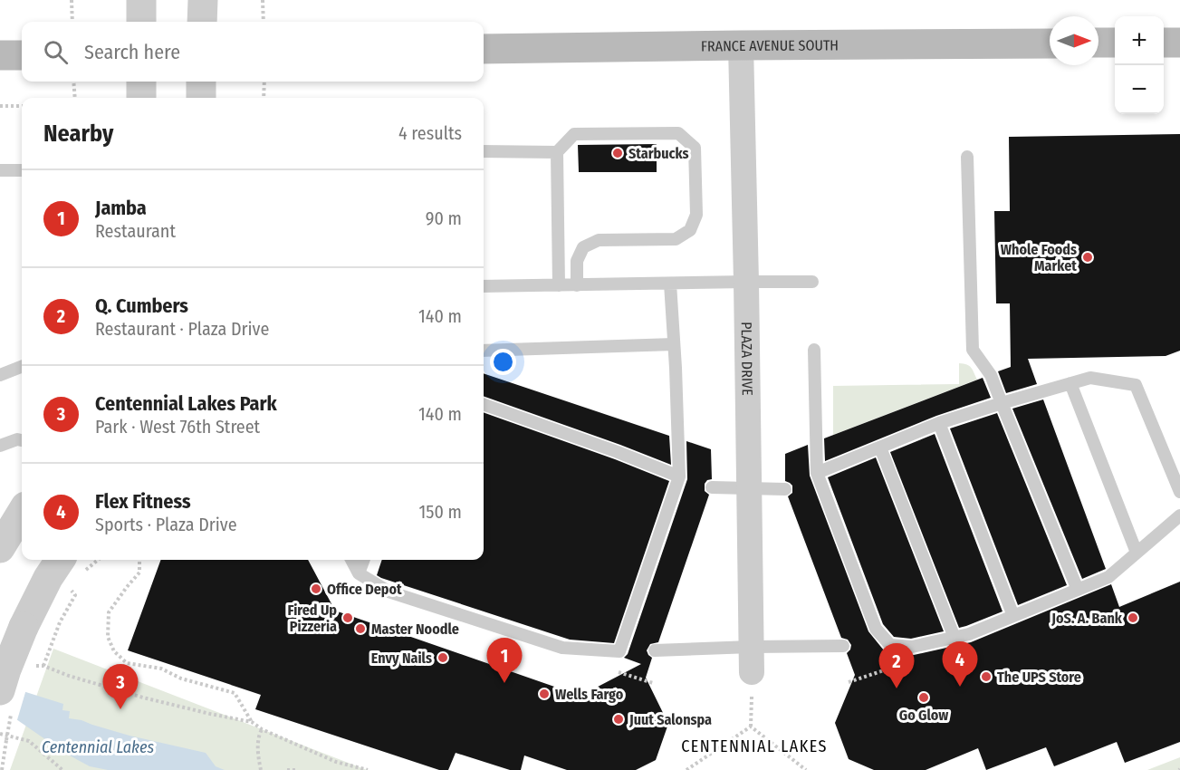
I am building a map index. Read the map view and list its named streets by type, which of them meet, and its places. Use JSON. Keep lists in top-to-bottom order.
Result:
{
  "streets": {
    "main road": ["FRANCE AVENUE SOUTH"],
    "street": ["PLAZA DRIVE"]
  },
  "crossings": [
    ["FRANCE AVENUE SOUTH", "PLAZA DRIVE"]
  ],
  "districts": ["CENTENNIAL LAKES"],
  "water": ["Centennial Lakes"],
  "places": [
    "Starbucks",
    "Whole Foods Market",
    "Office Depot",
    "Fired Up Pizzeria",
    "JoS. A. Bank",
    "Master Noodle",
    "Envy Nails",
    "The UPS Store",
    "Wells Fargo",
    "Go Glow",
    "Juut Salonspa"
  ],
  "north": "right",
  "page": {
    "map_buttons": ["+", "−"],
    "search": "Search here",
    "heading": ["Nearby", "4 results"],
    "list": [
      {
        "mark": "1",
        "name": "Jamba",
        "note": "Restaurant",
        "value": "90 m"
      },
      {
        "mark": "2",
        "name": "Q. Cumbers",
        "note": "Restaurant · Plaza Drive",
        "value": "140 m"
      },
      {
        "mark": "3",
        "name": "Centennial Lakes Park",
        "note": "Park · West 76th Street",
        "value": "140 m"
      },
      {
        "mark": "4",
        "name": "Flex Fitness",
        "note": "Sports · Plaza Drive",
        "value": "150 m"
      }
    ],
    "pins": [
      "1",
      "4",
      "2",
      "3"
    ]
  }
}
